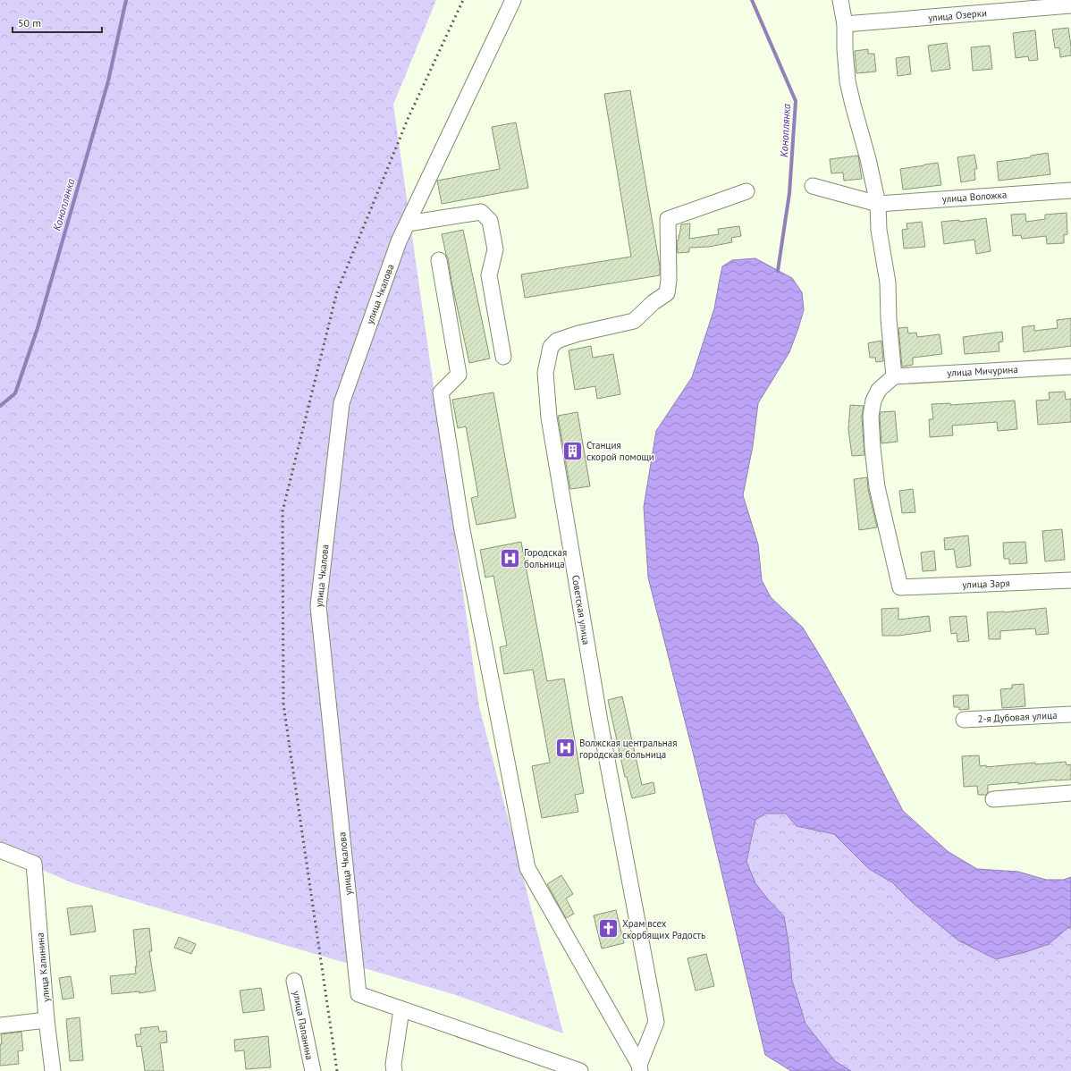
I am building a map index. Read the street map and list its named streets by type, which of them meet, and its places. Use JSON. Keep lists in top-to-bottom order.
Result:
{
  "streets": {
    "street": [
      "улица Озерки",
      "улица Воложка",
      "улица Чкалова",
      "улица Мичурина",
      "улица Заря",
      "Советская улица",
      "2-я Дубовая улица",
      "улица Калинина",
      "улица Папанина"
    ]
  },
  "crossings": [
    ["улица Мичурина", "улица Заря"]
  ],
  "water": ["Коноплянка"],
  "places": {
    "building": ["Станция скорой помощи"],
    "hospital": ["Городская больница", "Волжская центральная городская больница"],
    "church": ["Храм всех скорбящих Радость"]
  },
  "scale_bar": "50 m"
}
